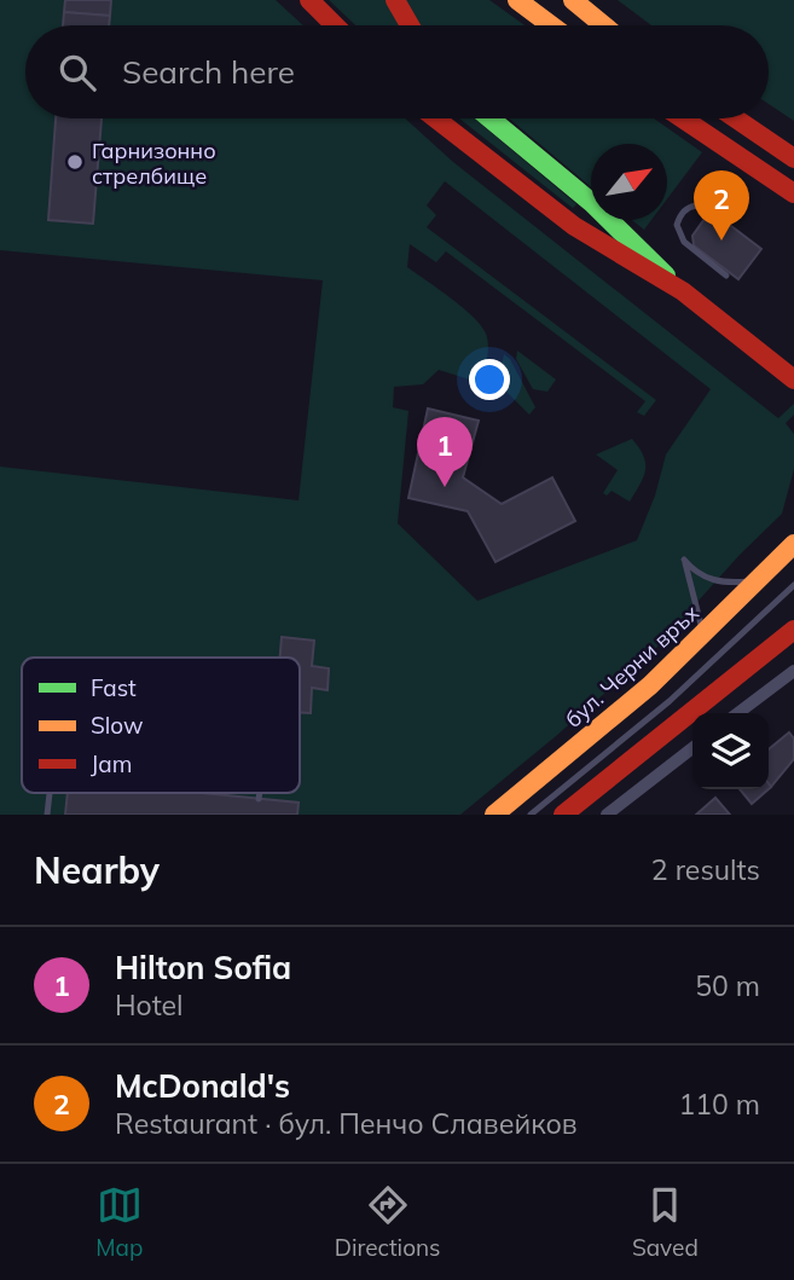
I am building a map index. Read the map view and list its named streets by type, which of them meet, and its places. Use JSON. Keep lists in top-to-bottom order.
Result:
{
  "streets": {
    "main road": ["бул. Черни връх"]
  },
  "places": ["Гарнизонно стрелбище"],
  "legend": ["Fast", "Slow", "Jam"],
  "north": "top right",
  "page": {
    "search": "Search here",
    "pins": ["2", "1"],
    "heading": ["Nearby", "2 results"],
    "list": [
      {
        "mark": "1",
        "name": "Hilton Sofia",
        "note": "Hotel",
        "value": "50 m"
      },
      {
        "mark": "2",
        "name": "McDonald's",
        "note": "Restaurant · бул. Пенчо Славейков",
        "value": "110 m"
      }
    ],
    "nav": ["Map", "Directions", "Saved"]
  }
}
